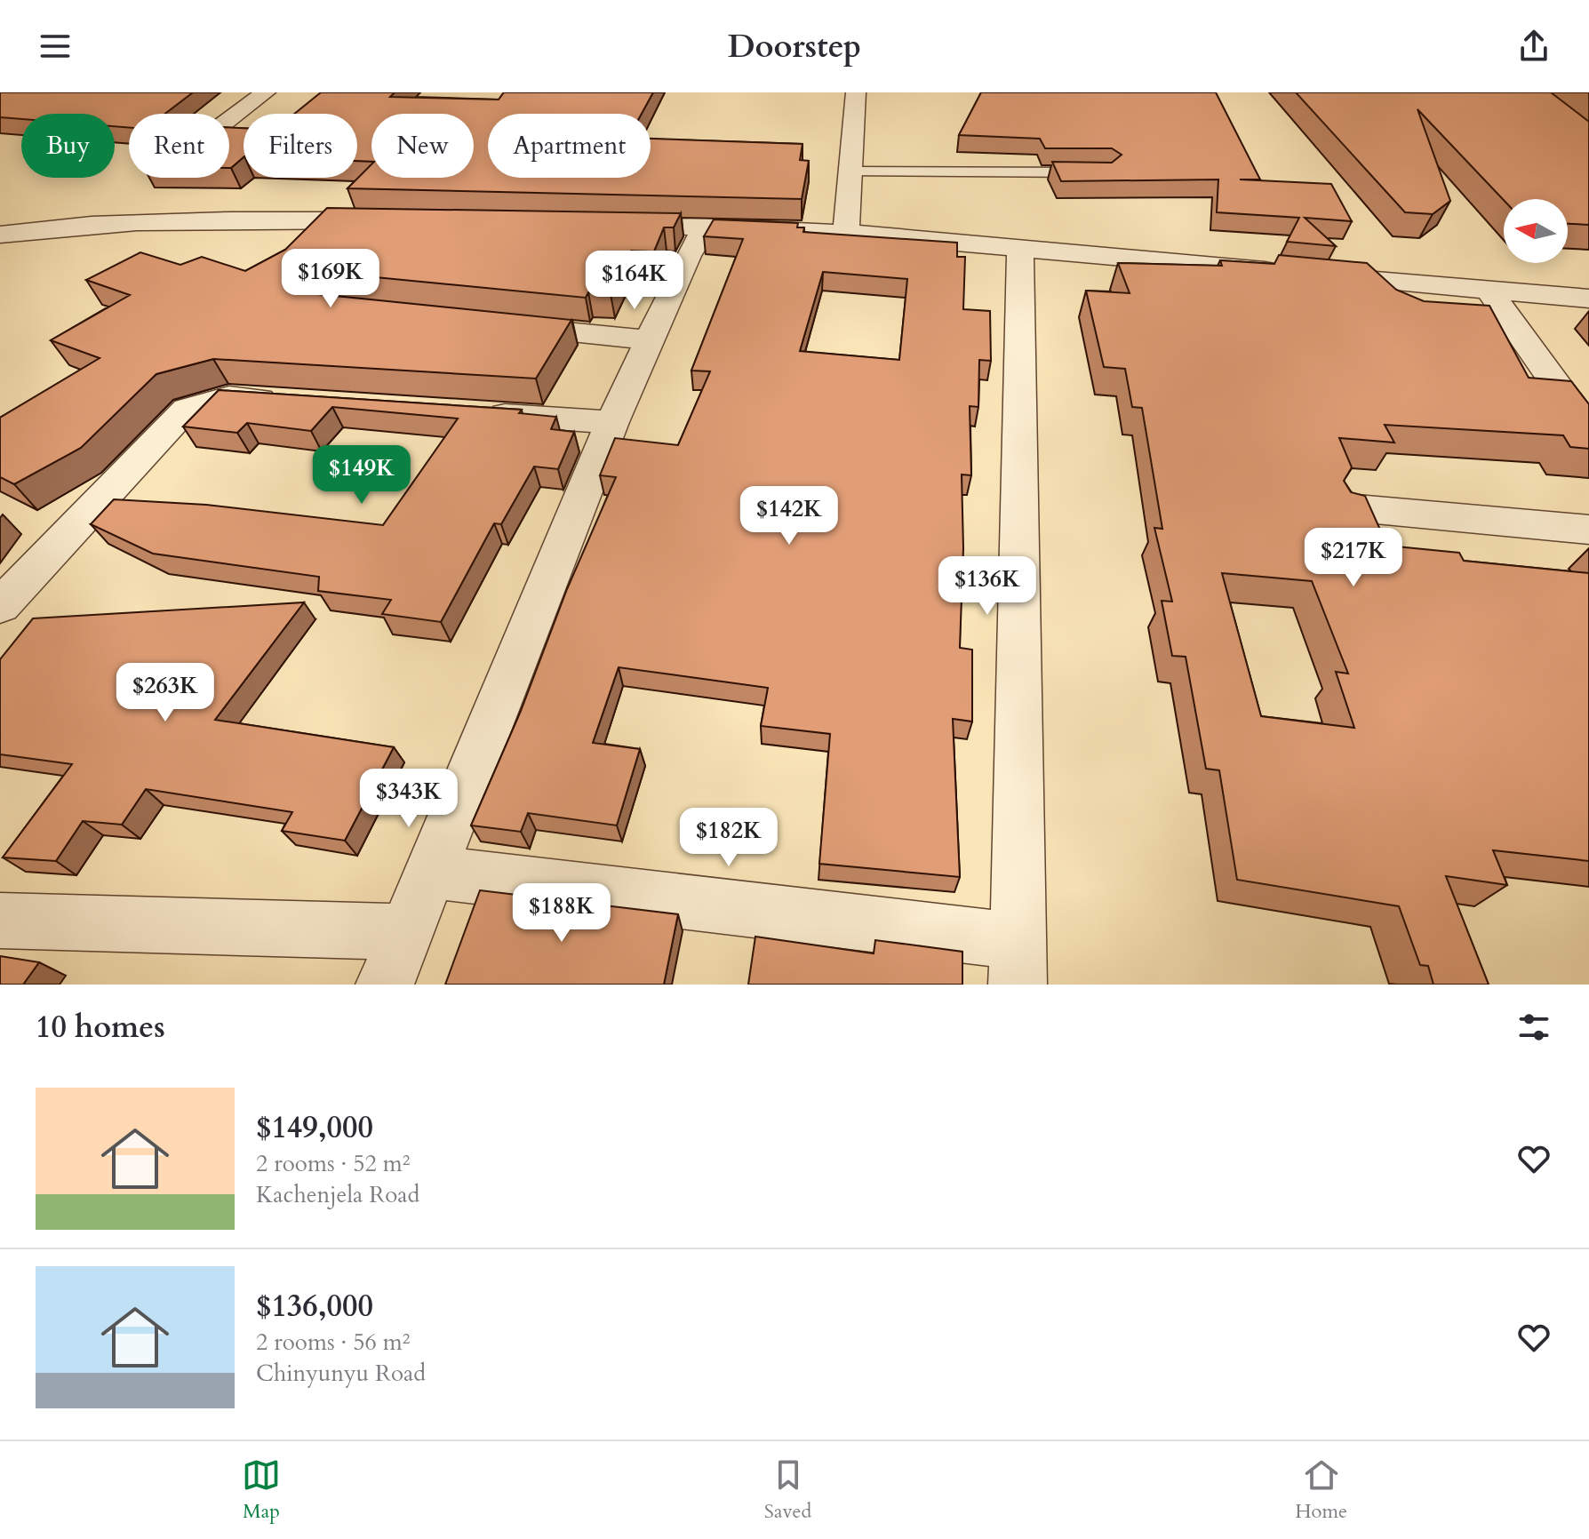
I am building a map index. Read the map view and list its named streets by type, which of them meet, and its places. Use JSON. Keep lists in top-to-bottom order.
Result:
{
  "north": "left",
  "page": {
    "header": "Doorstep",
    "chip": [
      "Buy",
      "Rent",
      "Filters",
      "New",
      "Apartment"
    ],
    "price": [
      "$169K",
      "$164K",
      "$149K",
      "$142K",
      "$217K",
      "$136K",
      "$263K",
      "$343K",
      "$182K",
      "$188K"
    ],
    "heading": "10 homes",
    "list": [
      {
        "name": "$149,000",
        "note": "2 rooms · 52 m² · Kachenjela Road"
      },
      {
        "name": "$136,000",
        "note": "2 rooms · 56 m² · Chinyunyu Road"
      }
    ],
    "tabs": ["Map", "Saved", "Home"]
  }
}
